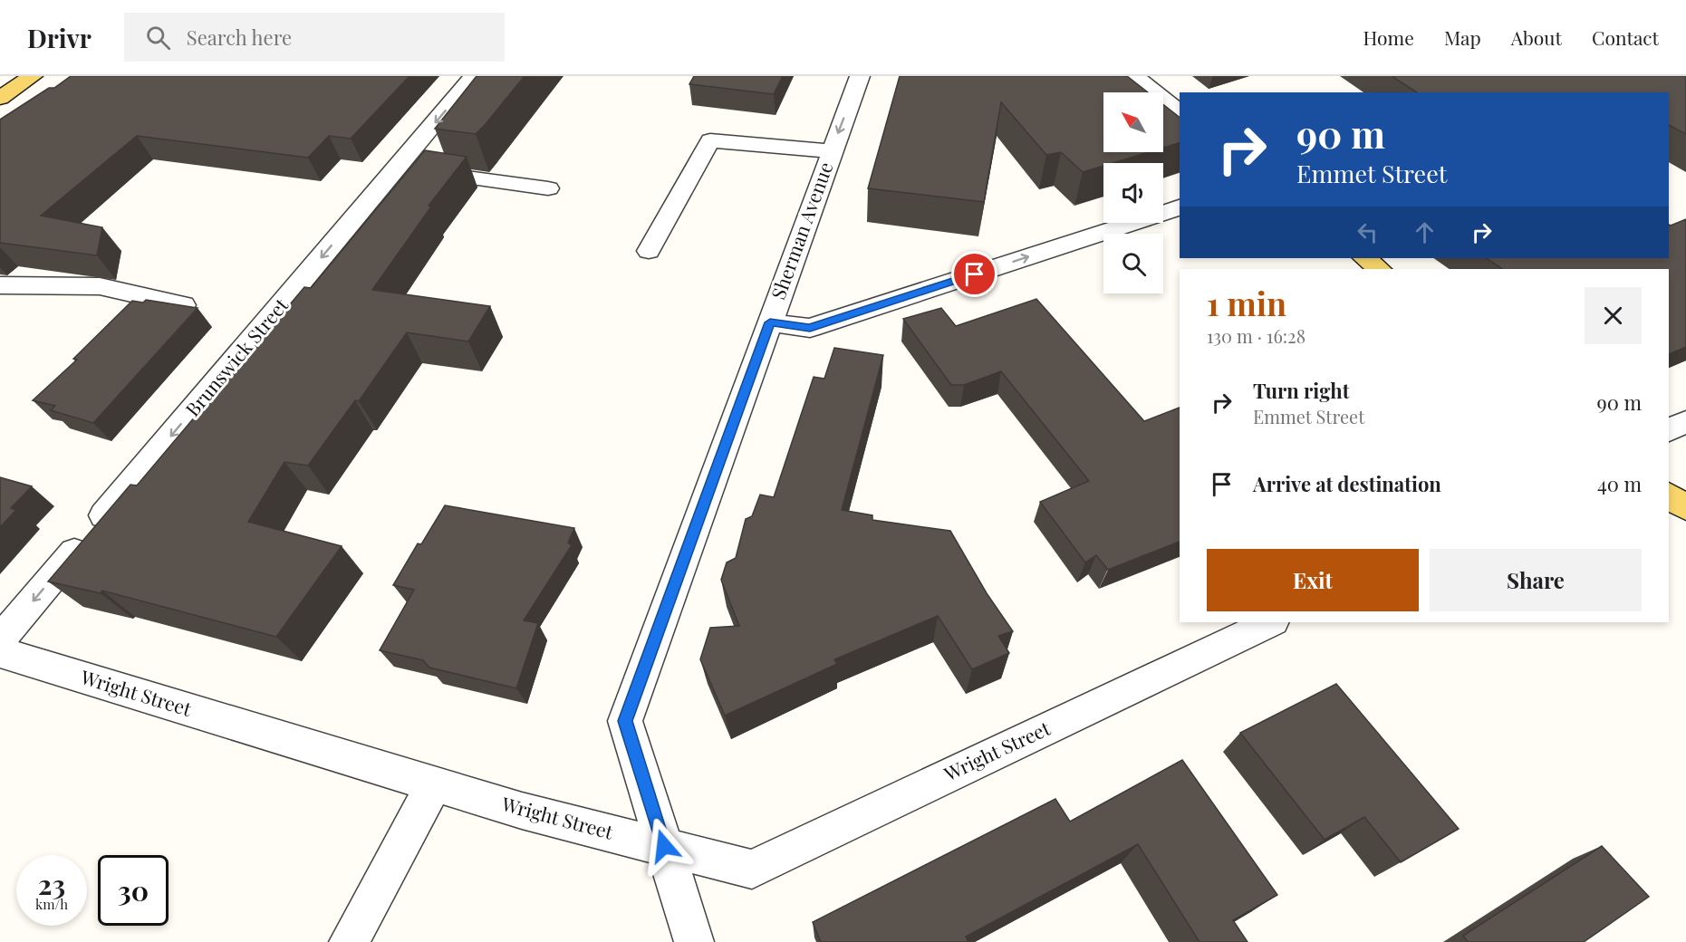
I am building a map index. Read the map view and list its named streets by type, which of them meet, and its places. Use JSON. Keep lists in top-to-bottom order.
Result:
{
  "streets": {
    "street": ["Sherman Avenue", "Brunswick Street", "Wright Street"]
  },
  "crossings": [
    ["Sherman Avenue", "Wright Street"]
  ],
  "one_way": ["Brunswick Street"],
  "north": "top left",
  "page": {
    "header": "Drivr",
    "search": "Search here",
    "nav": [
      "Home",
      "Map",
      "About",
      "Contact"
    ],
    "turn": ["90 m", "Emmet Street"],
    "heading": ["1 min", "130 m · 16:28"],
    "list": [
      {
        "name": "Turn right",
        "note": "Emmet Street",
        "value": "90 m"
      },
      {
        "name": "Arrive at destination",
        "value": "40 m"
      }
    ],
    "buttons": ["Exit", "Share"],
    "speed": "23 km/h",
    "limit": "30"
  }
}
